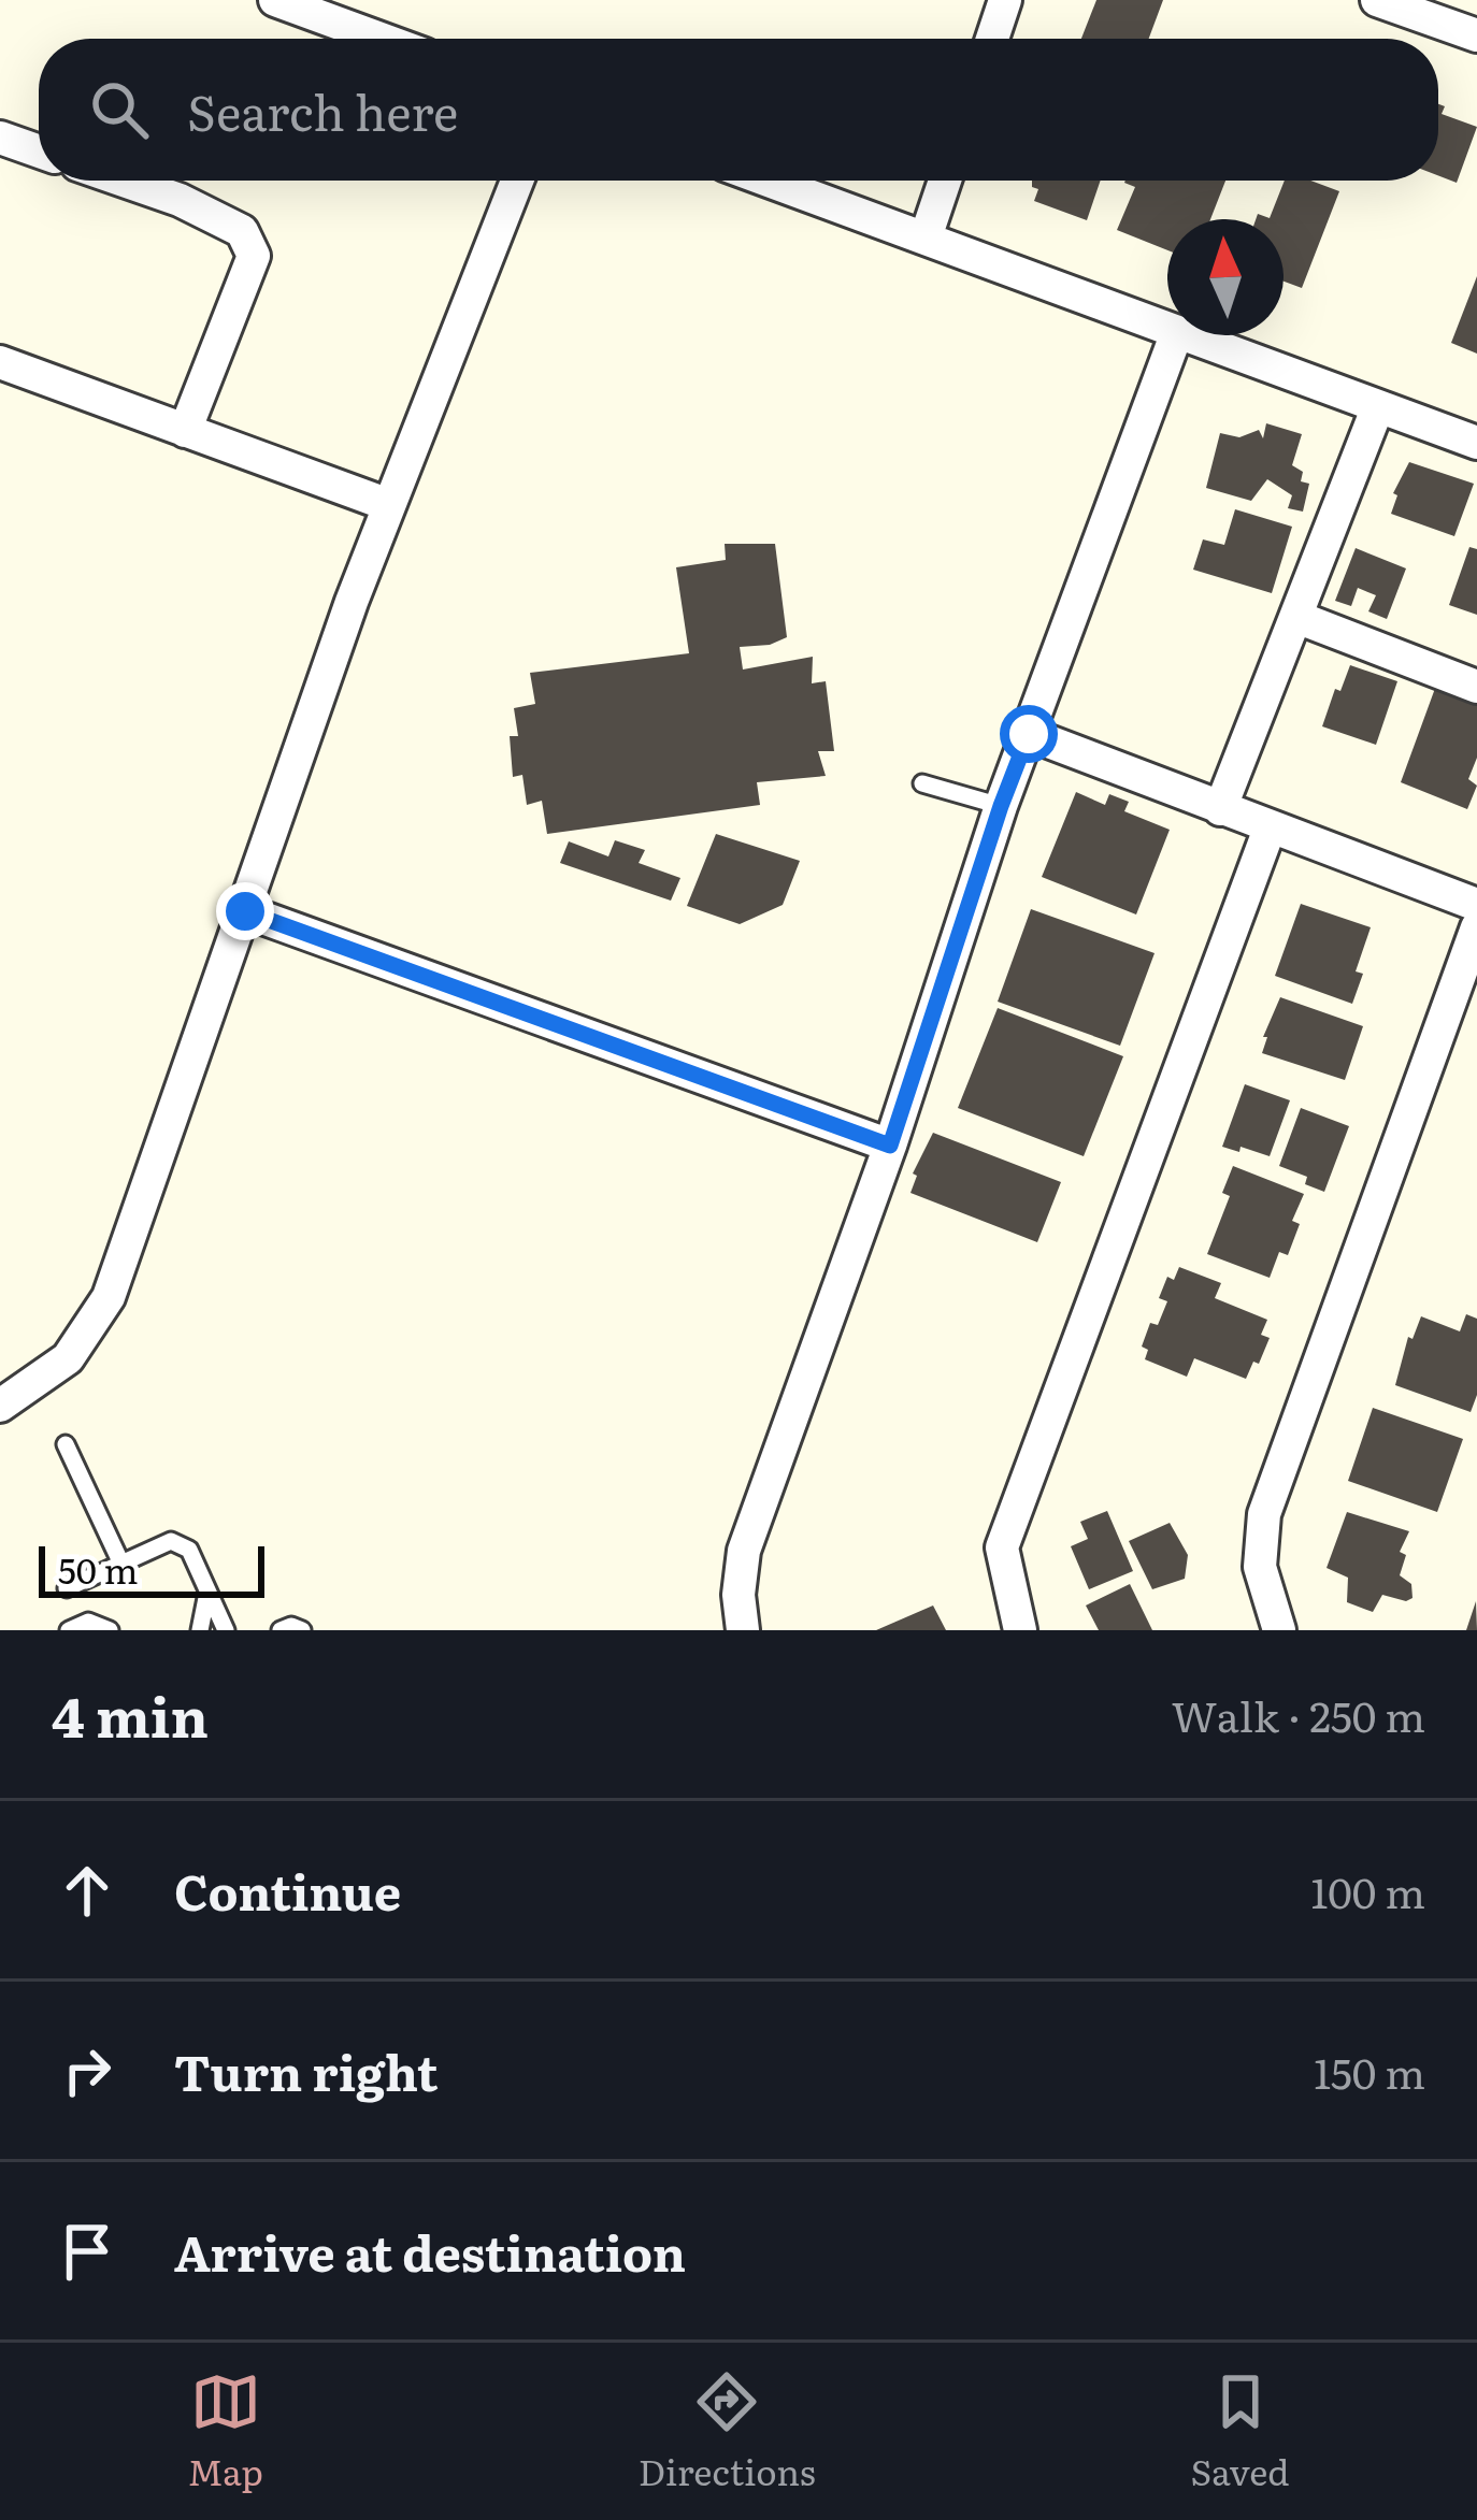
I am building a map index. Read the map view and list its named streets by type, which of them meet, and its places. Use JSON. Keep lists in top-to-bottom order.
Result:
{
  "scale_bar": "50 m",
  "north": "top",
  "page": {
    "search": "Search here",
    "scale": "50 m",
    "heading": ["4 min", "Walk · 250 m"],
    "list": [
      ["Continue", "100 m"],
      ["Turn right", "150 m"],
      "Arrive at destination"
    ],
    "nav": ["Map", "Directions", "Saved"]
  }
}
